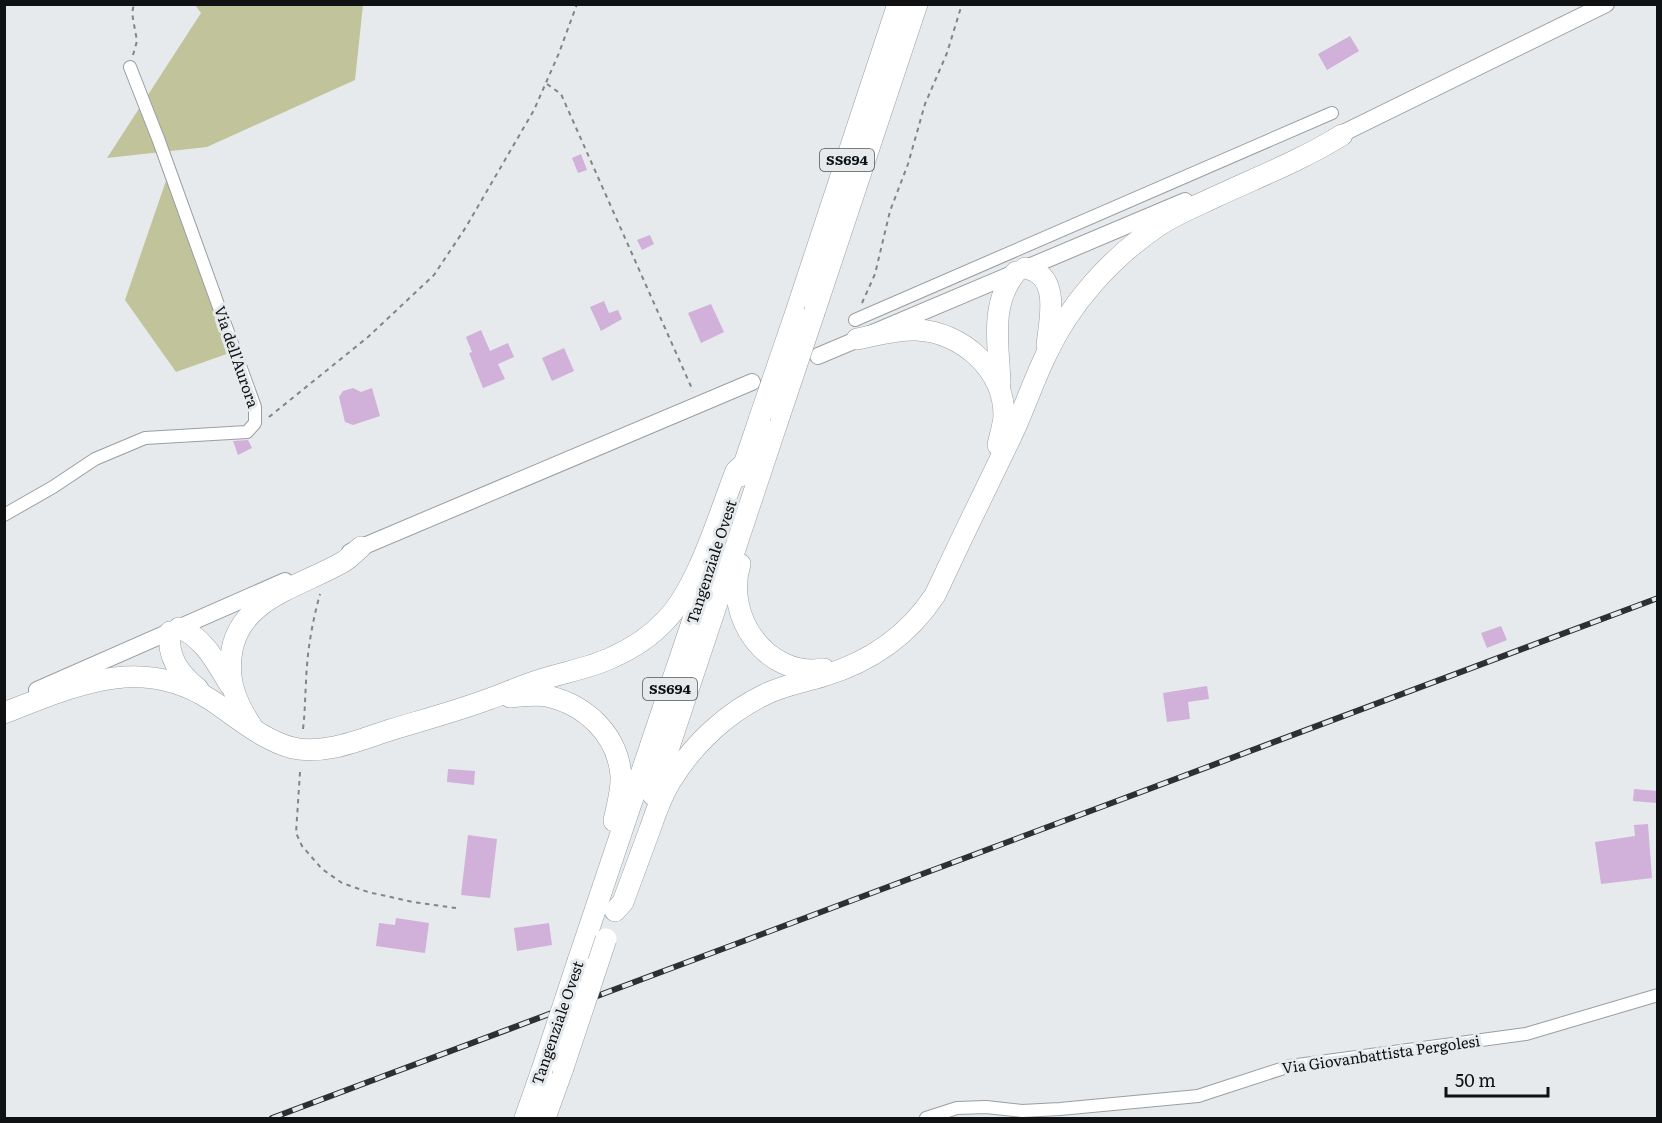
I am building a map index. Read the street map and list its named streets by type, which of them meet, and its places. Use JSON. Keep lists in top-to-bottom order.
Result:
{
  "streets": {
    "highway": ["SS694", "Tangenziale Ovest"],
    "street": ["Via dell'Aurora", "Via Giovanbattista Pergolesi"]
  },
  "scale_bar": "50 m"
}
